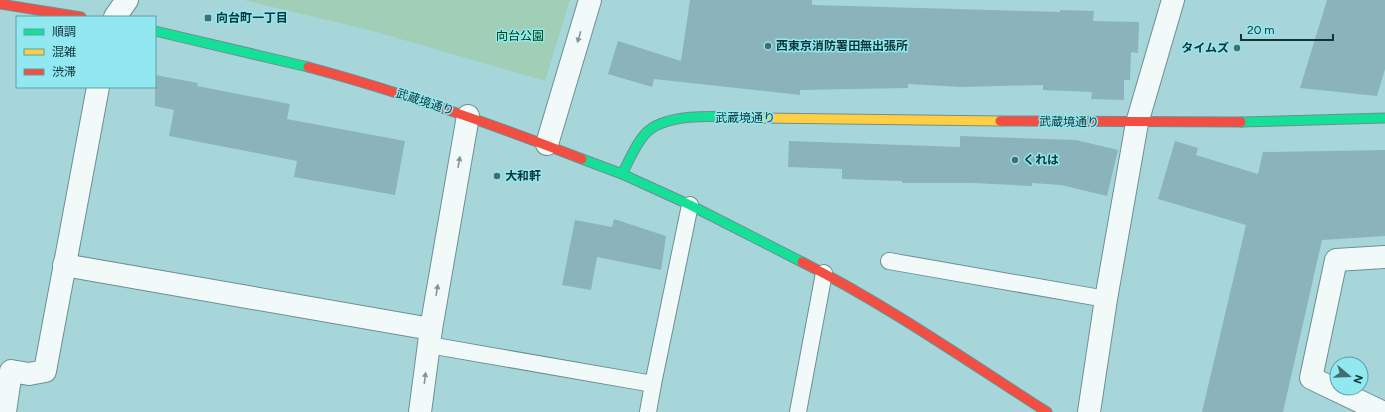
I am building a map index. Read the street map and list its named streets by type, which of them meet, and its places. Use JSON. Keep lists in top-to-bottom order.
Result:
{
  "streets": {
    "main road": ["武蔵境通り"]
  },
  "parks": ["向台公園"],
  "places": {
    "transit": ["向台町一丁目"],
    "other": [
      "西東京消防署田無出張所",
      "タイムズ",
      "くれは",
      "大和軒"
    ]
  },
  "legend": ["順調", "混雑", "渋滞"],
  "scale_bar": "20 m",
  "north": "right"
}
